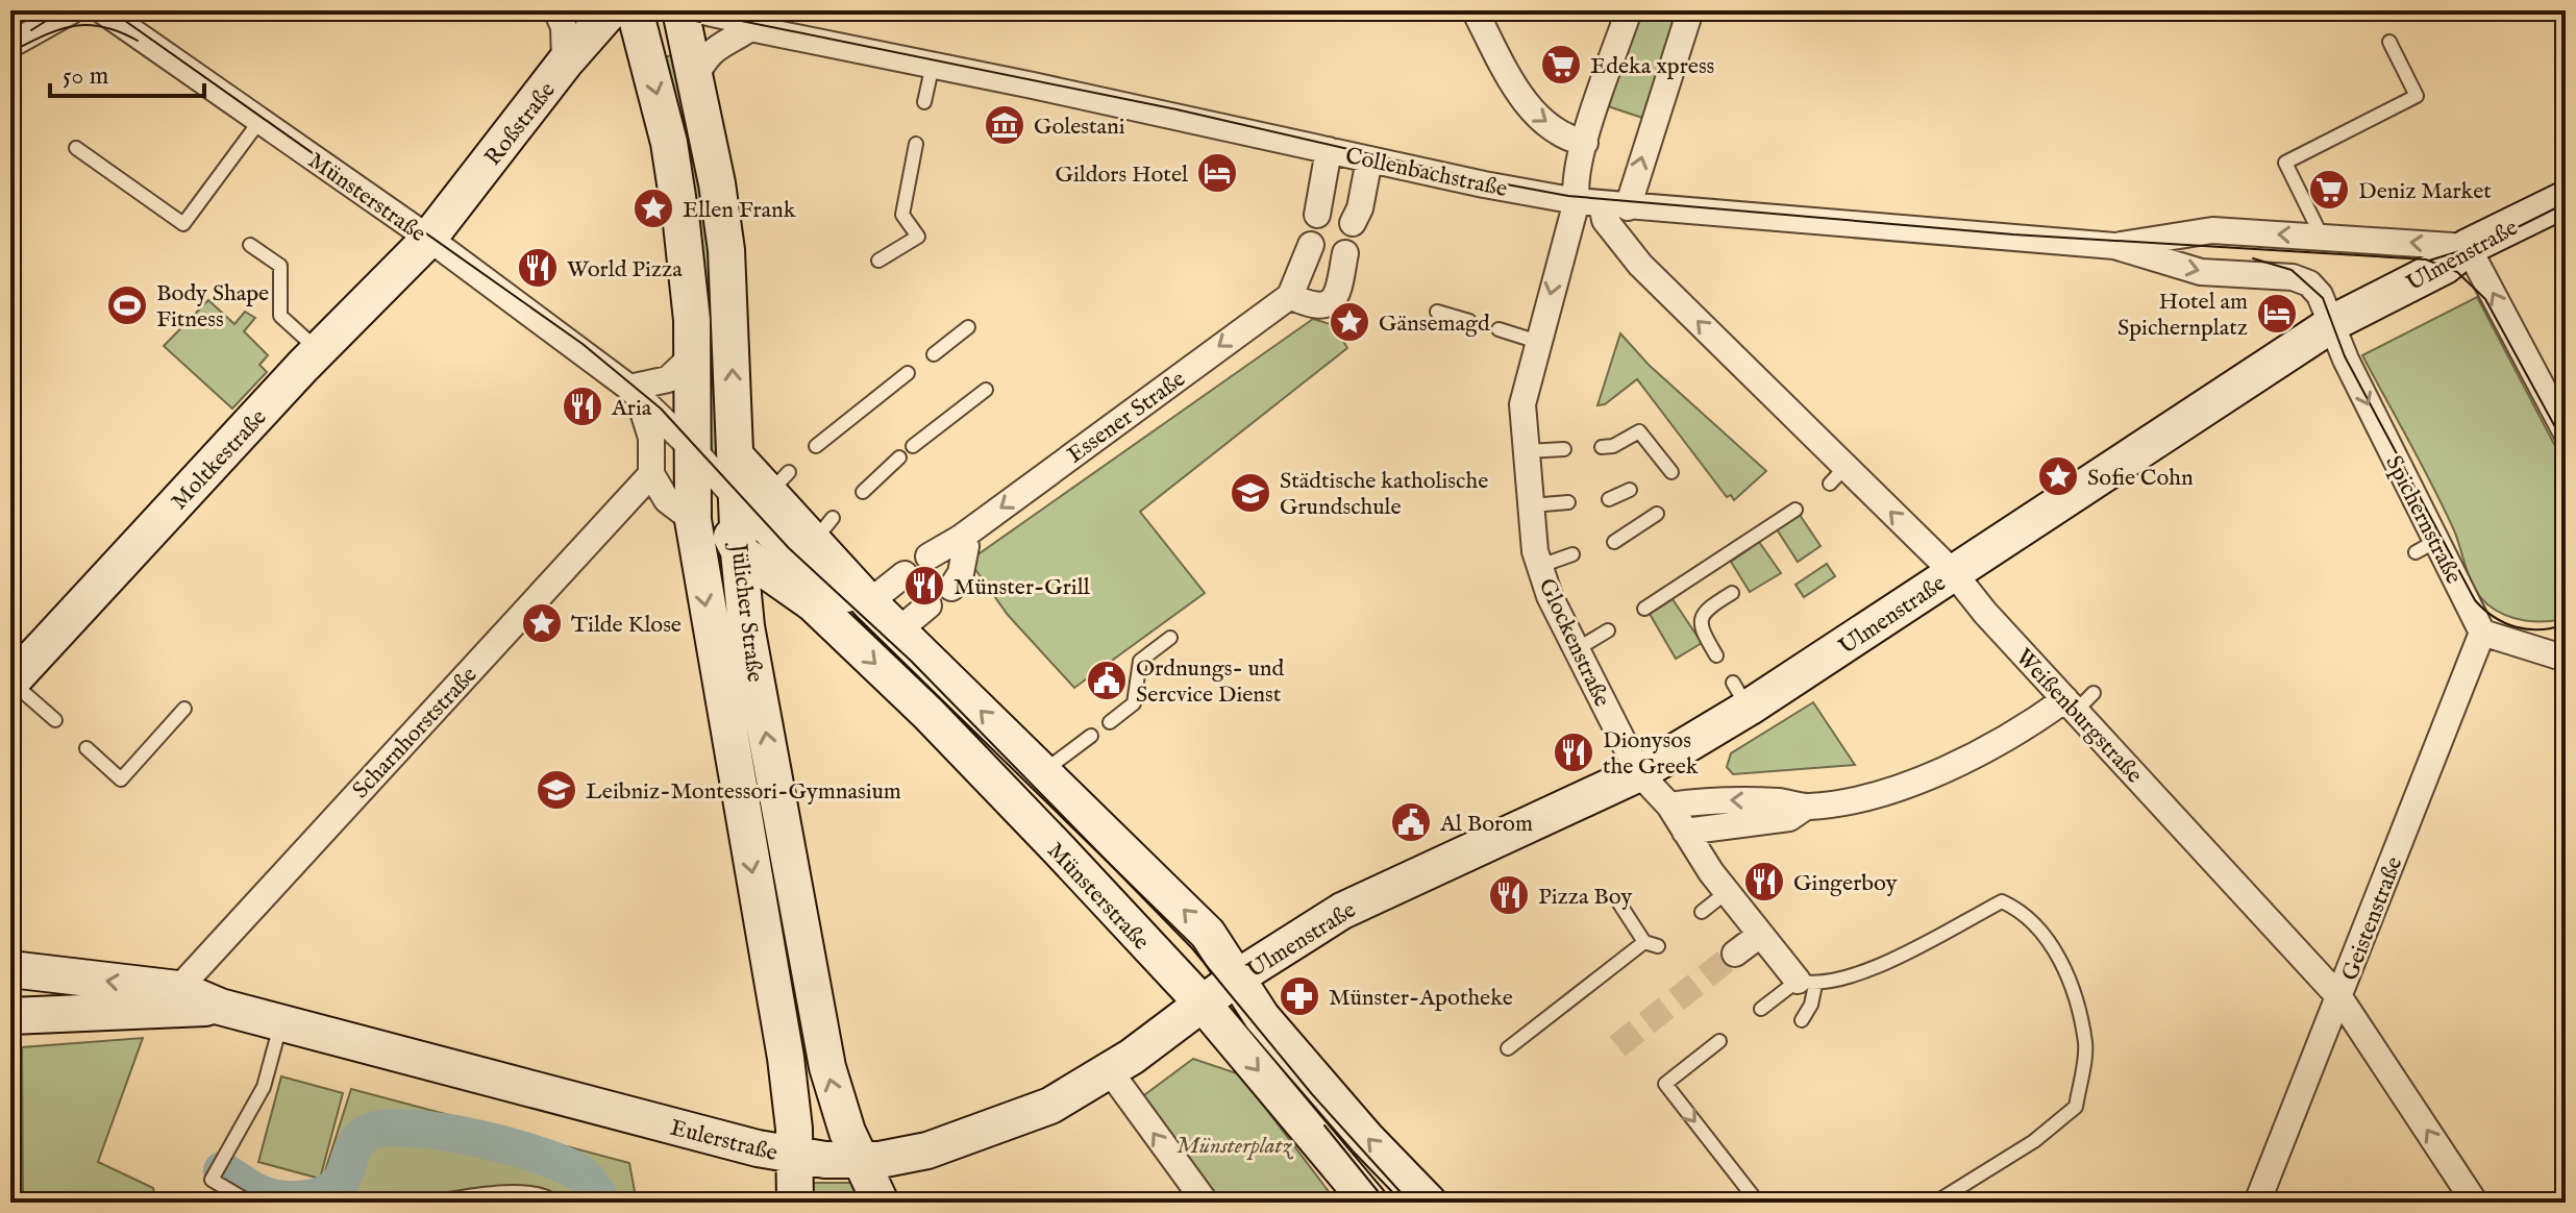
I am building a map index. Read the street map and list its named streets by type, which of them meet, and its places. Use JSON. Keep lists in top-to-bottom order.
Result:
{
  "streets": {
    "main road": [
      "Roßstraße",
      "Münsterstraße",
      "Ulmenstraße",
      "Moltkestraße",
      "Jülicher Straße",
      "Eulerstraße"
    ],
    "street": [
      "Collenbachstraße",
      "Essener Straße",
      "Spichernstraße",
      "Glockenstraße",
      "Weißenburgstraße",
      "Scharnhorststraße",
      "Geistenstraße"
    ]
  },
  "crossings": [
    ["Roßstraße", "Münsterstraße"],
    ["Roßstraße", "Moltkestraße"],
    ["Collenbachstraße", "Ulmenstraße"],
    ["Collenbachstraße", "Spichernstraße"],
    ["Collenbachstraße", "Glockenstraße"],
    ["Collenbachstraße", "Weißenburgstraße"],
    ["Münsterstraße", "Ulmenstraße"],
    ["Münsterstraße", "Moltkestraße"],
    ["Münsterstraße", "Jülicher Straße"],
    ["Münsterstraße", "Eulerstraße"],
    ["Ulmenstraße", "Spichernstraße"],
    ["Ulmenstraße", "Glockenstraße"],
    ["Ulmenstraße", "Weißenburgstraße"],
    ["Ulmenstraße", "Eulerstraße"],
    ["Spichernstraße", "Geistenstraße"],
    ["Jülicher Straße", "Eulerstraße"],
    ["Glockenstraße", "Weißenburgstraße"],
    ["Weißenburgstraße", "Geistenstraße"],
    ["Scharnhorststraße", "Eulerstraße"]
  ],
  "one_way": ["Essener Straße", "Weißenburgstraße"],
  "parks": ["Münsterplatz"],
  "places": {
    "supermarket": ["Edeka xpress", "Deniz Market"],
    "museum": ["Golestani"],
    "hotel": ["Gildors Hotel", "Hotel am Spichernplatz"],
    "place": [
      "Ellen Frank",
      "Gänsemagd",
      "Sofie Cohn",
      "Tilde Klose"
    ],
    "restaurant": [
      "World Pizza",
      "Aria",
      "Münster-Grill",
      "Dionysos the Greek",
      "Gingerboy",
      "Pizza Boy"
    ],
    "sports": ["Body Shape Fitness"],
    "school or university": ["Städtische katholische Grundschule", "Leibniz-Montessori-Gymnasium"],
    "public building": ["Ordnungs- und Sercvice Dienst", "Al Borom"],
    "pharmacy": ["Münster-Apotheke"]
  },
  "scale_bar": "50 m"
}
